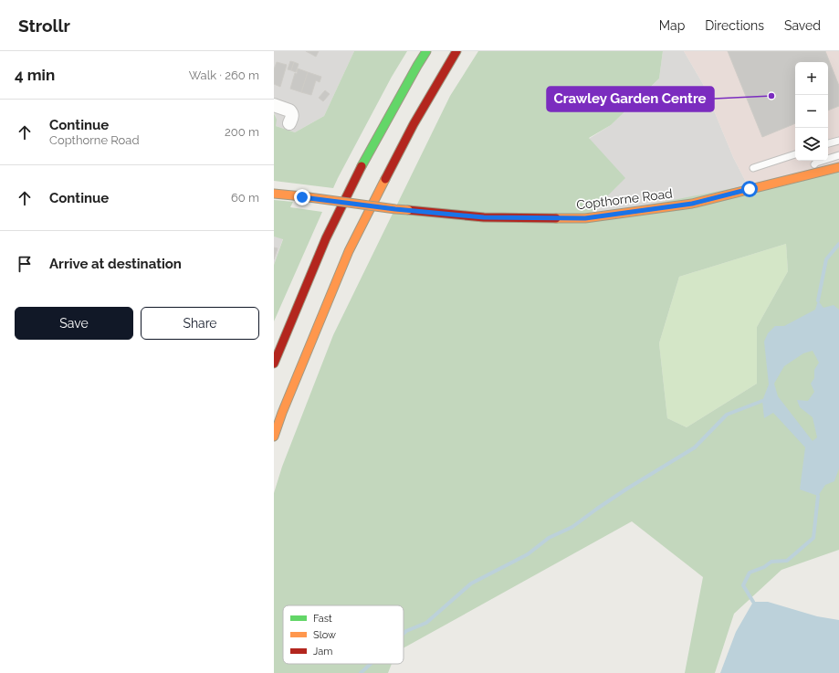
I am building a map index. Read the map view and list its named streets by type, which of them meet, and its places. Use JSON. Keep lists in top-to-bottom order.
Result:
{
  "streets": {
    "main road": ["Copthorne Road"]
  },
  "places": ["Crawley Garden Centre"],
  "legend": ["Fast", "Slow", "Jam"],
  "page": {
    "header": "Strollr",
    "nav": ["Map", "Directions", "Saved"],
    "heading": ["4 min", "Walk · 260 m"],
    "map_buttons": ["+", "−"],
    "list": [
      ["Continue", "Copthorne Road", "200 m"],
      ["Continue", "60 m"],
      "Arrive at destination"
    ],
    "buttons": ["Save", "Share"]
  }
}
